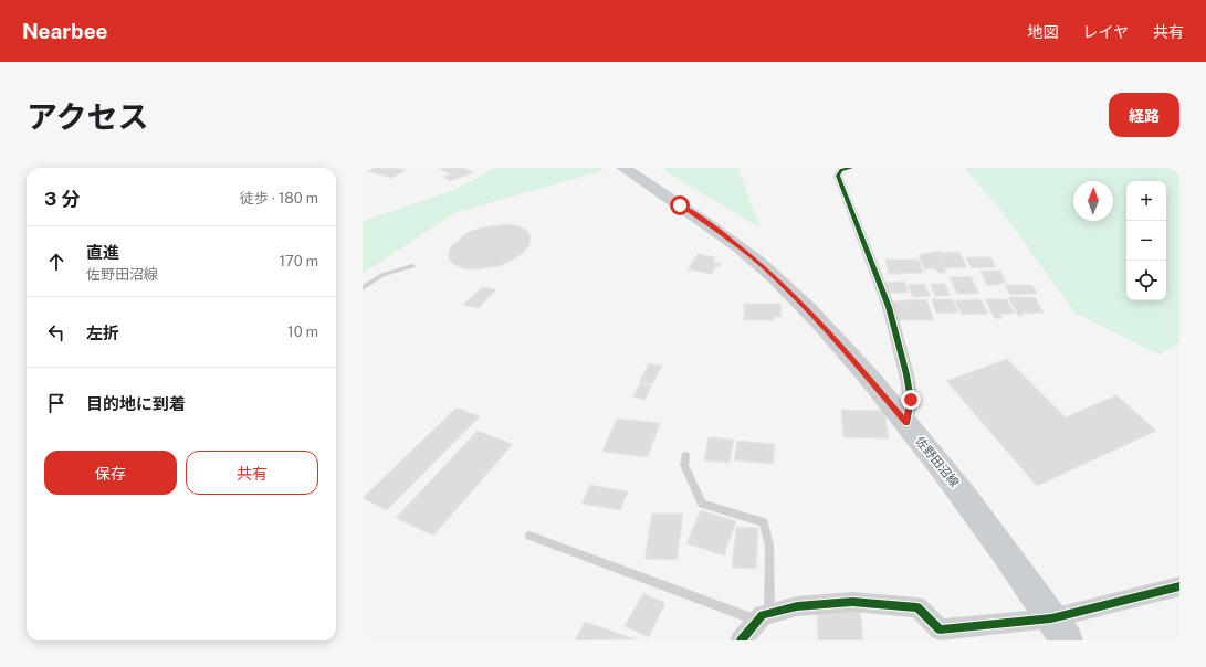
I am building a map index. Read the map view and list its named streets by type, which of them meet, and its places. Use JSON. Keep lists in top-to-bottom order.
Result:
{
  "streets": {
    "main road": ["佐野田沼線"]
  },
  "north": "top",
  "page": {
    "header": "Nearbee",
    "nav": ["地図", "レイヤ", "共有"],
    "title": "アクセス",
    "buttons": [
      "経路",
      ["保存", "共有"]
    ],
    "heading": ["3 分", "徒歩 · 180 m"],
    "map_buttons": ["+", "−"],
    "list": [
      ["直進", "佐野田沼線", "170 m"],
      ["左折", "10 m"],
      "目的地に到着"
    ]
  }
}
